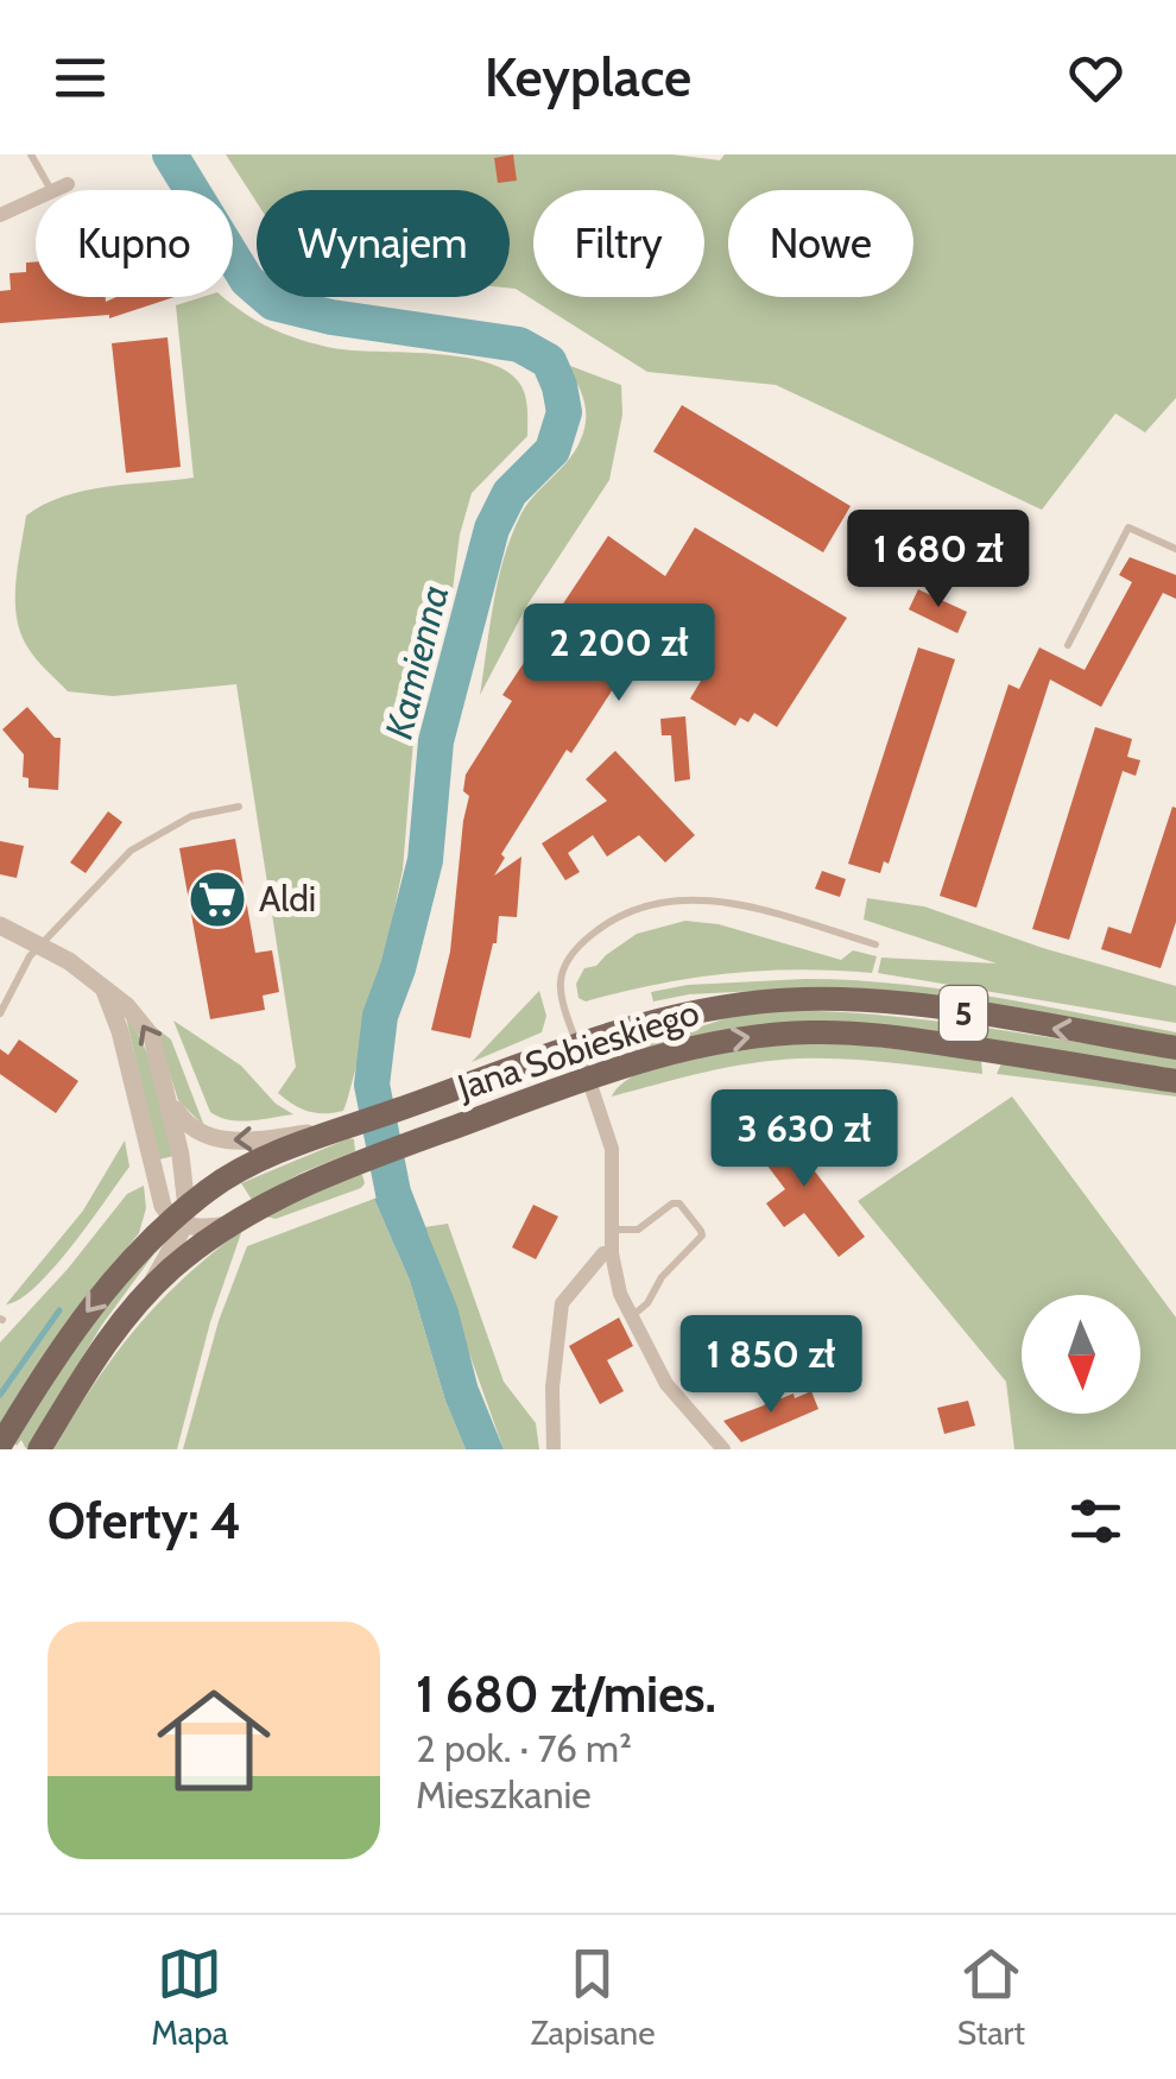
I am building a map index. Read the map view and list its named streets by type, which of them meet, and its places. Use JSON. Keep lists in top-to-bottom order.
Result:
{
  "streets": {
    "main road": ["5", "Jana Sobieskiego"]
  },
  "crossings": [
    ["5", "Jana Sobieskiego"]
  ],
  "water": ["Kamienna"],
  "places": {
    "supermarket": ["Aldi"]
  },
  "north": "bottom",
  "page": {
    "header": "Keyplace",
    "chip": [
      "Kupno",
      "Wynajem",
      "Filtry",
      "Nowe"
    ],
    "price": [
      "1 680 zł",
      "2 200 zł",
      "3 630 zł",
      "1 850 zł"
    ],
    "heading": "Oferty: 4",
    "list": [
      {
        "name": "1 680 zł/mies.",
        "note": "2 pok. · 76 m² · Mieszkanie"
      }
    ],
    "tabs": ["Mapa", "Zapisane", "Start"]
  }
}
